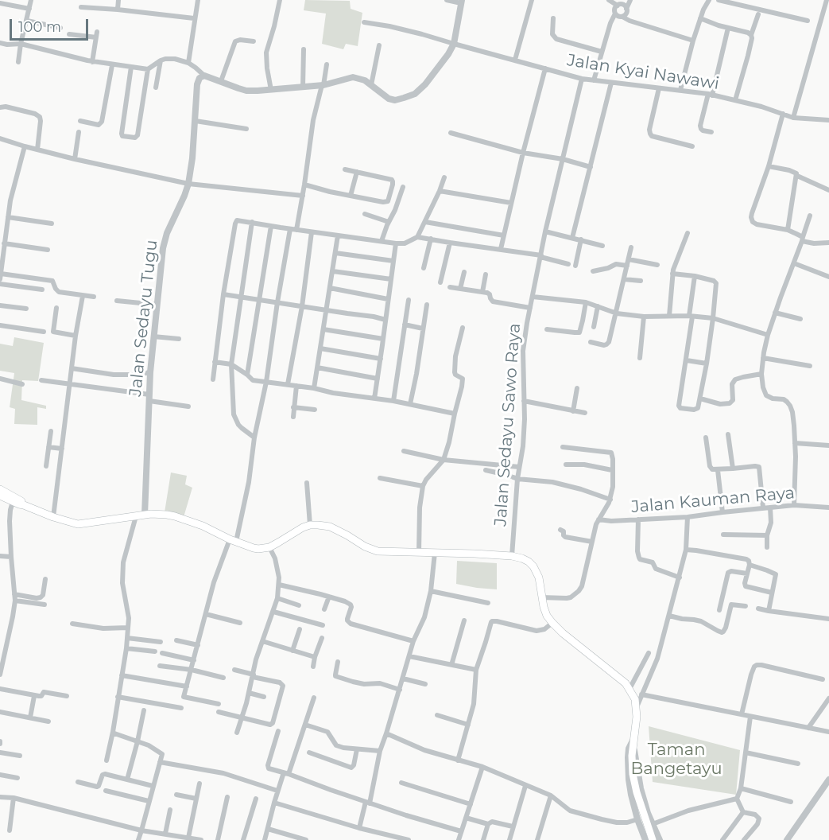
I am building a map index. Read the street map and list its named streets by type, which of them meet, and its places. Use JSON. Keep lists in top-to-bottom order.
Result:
{
  "streets": {
    "street": [
      "Jalan Kyai Nawawi",
      "Jalan Sedayu Tugu",
      "Jalan Sedayu Sawo Raya",
      "Jalan Kauman Raya"
    ]
  },
  "crossings": [
    ["Jalan Kyai Nawawi", "Jalan Sedayu Sawo Raya"]
  ],
  "parks": ["Taman Bangetayu"],
  "scale_bar": "100 m"
}
